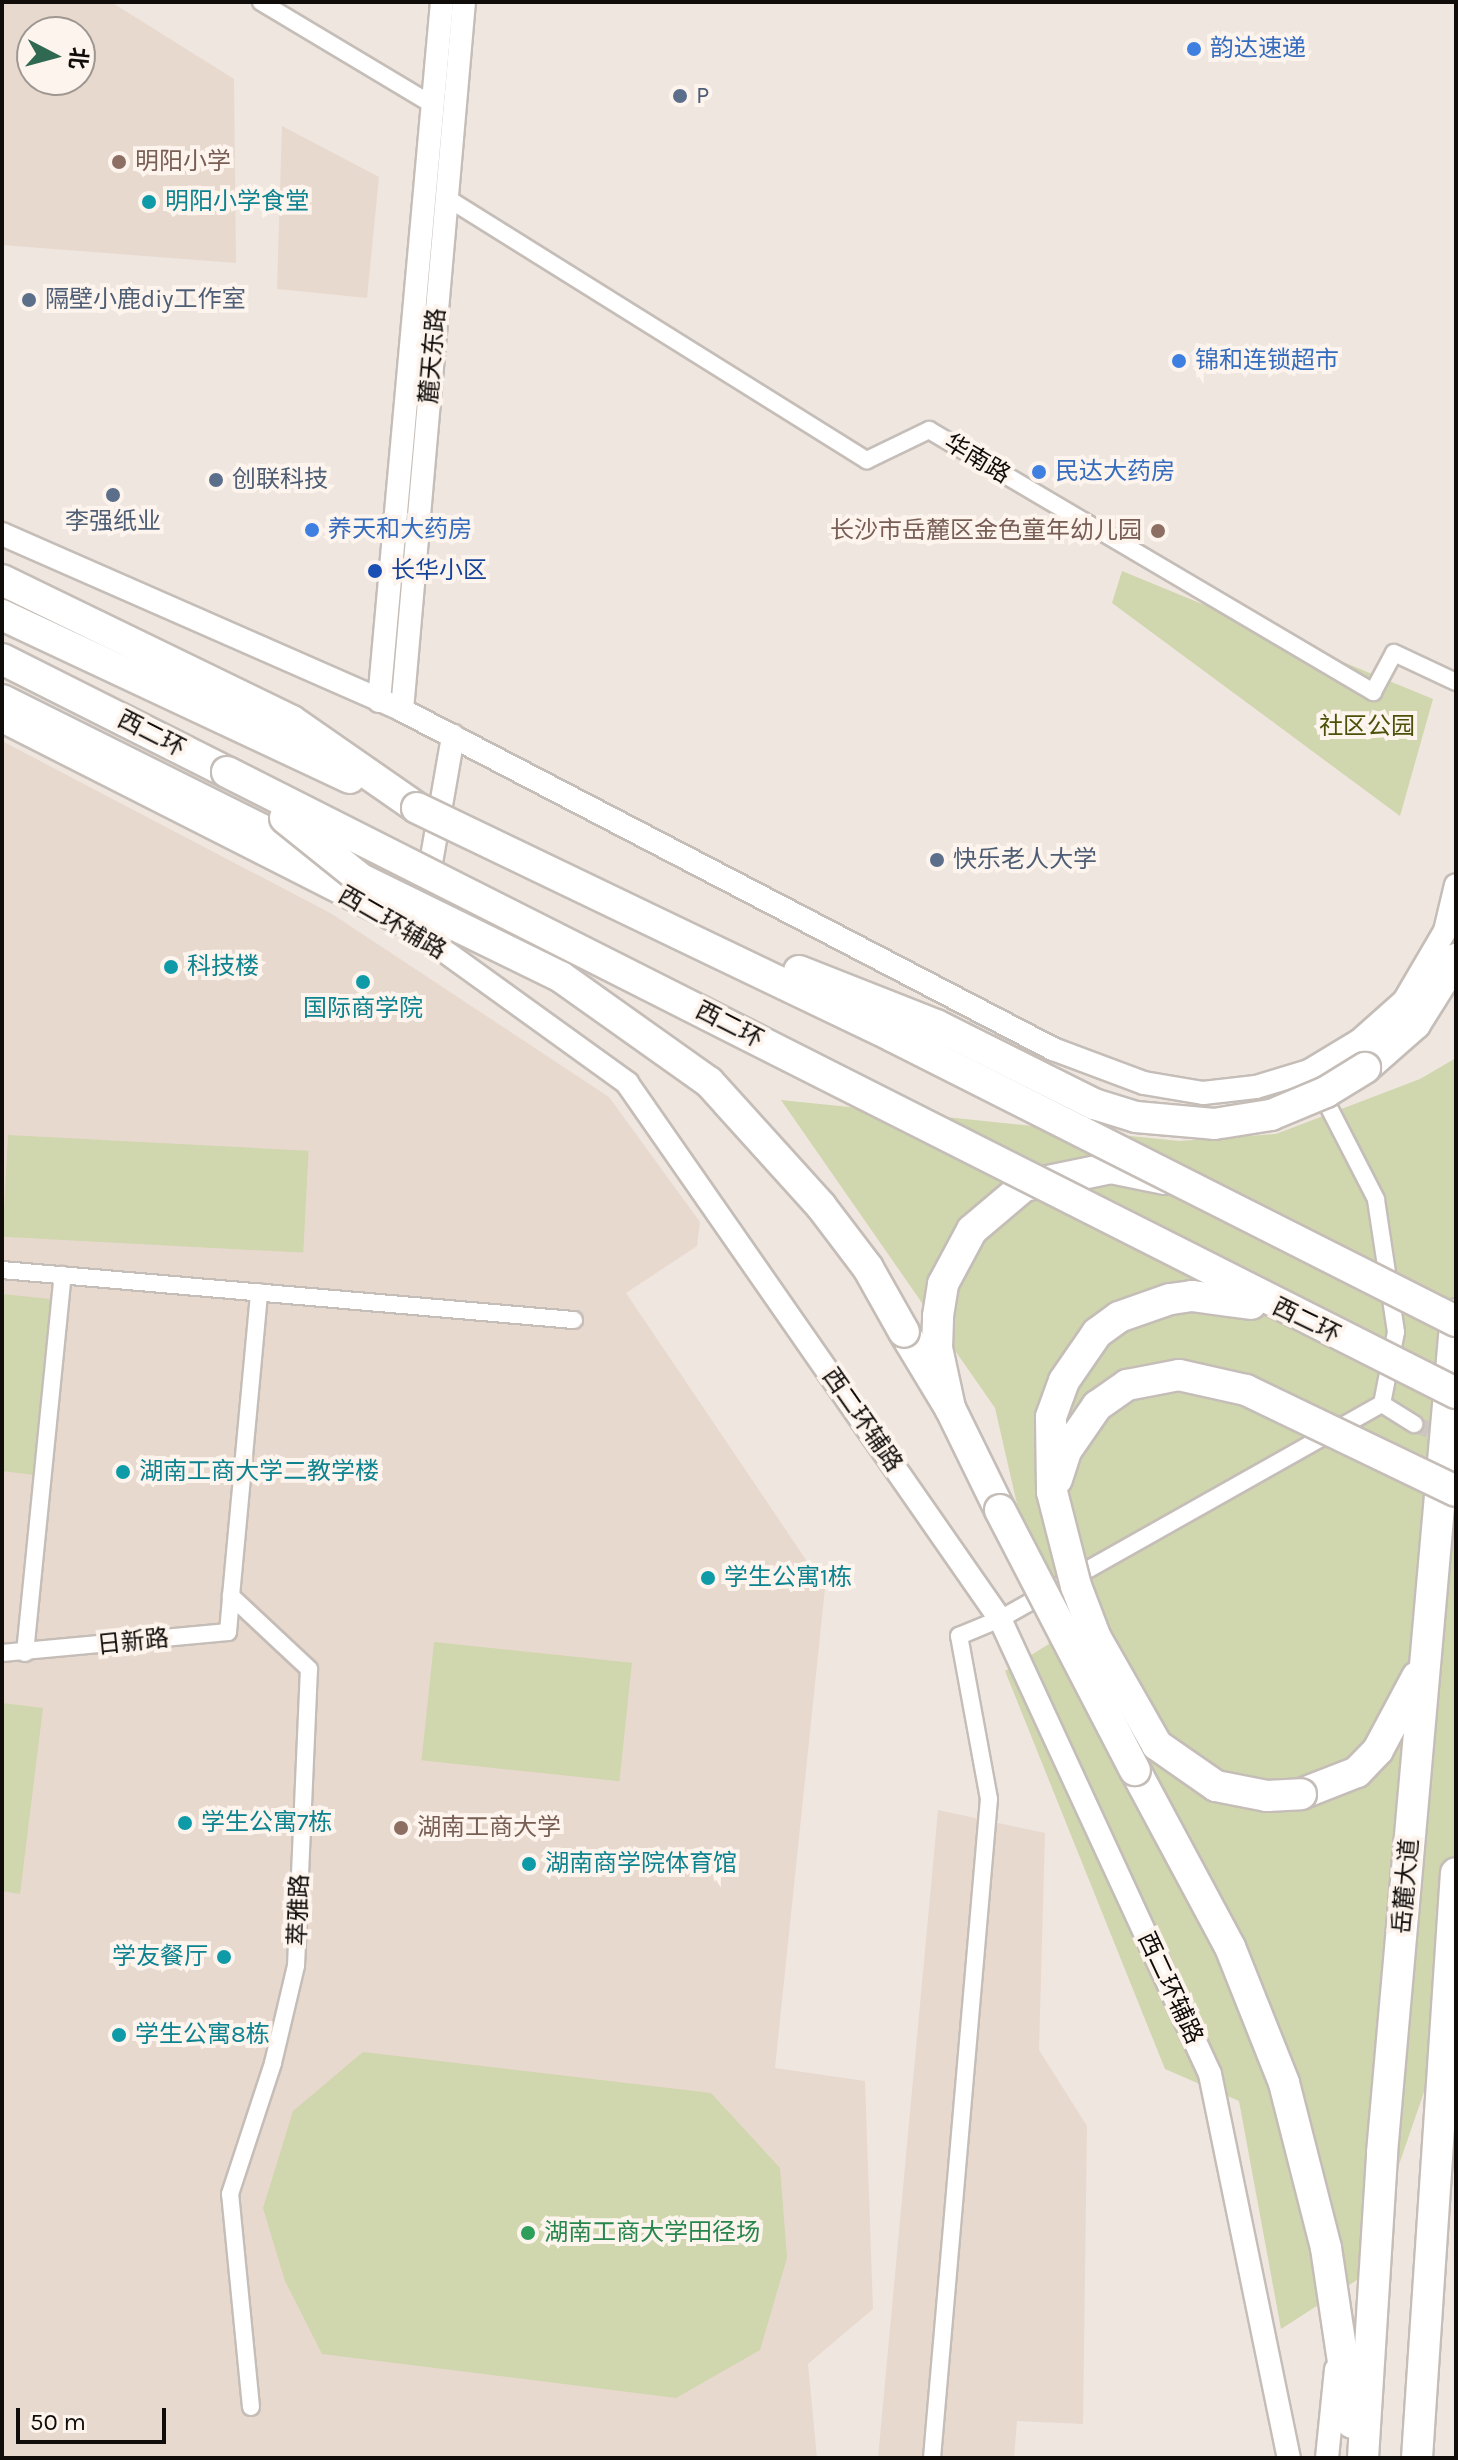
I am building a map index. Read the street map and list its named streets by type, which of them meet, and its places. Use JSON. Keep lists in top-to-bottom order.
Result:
{
  "streets": {
    "highway": ["西二环", "岳麓大道"],
    "street": [
      "麓天东路",
      "华南路",
      "西二环辅路",
      "日新路",
      "萃雅路"
    ]
  },
  "crossings": [
    ["麓天东路", "华南路"],
    ["日新路", "萃雅路"]
  ],
  "parks": ["社区公园"],
  "places": [
    "韵达速递",
    "P",
    "明阳小学",
    "明阳小学食堂",
    "隔壁小鹿diy工作室",
    "锦和连锁超市",
    "民达大药房",
    "创联科技",
    "李强纸业",
    "养天和大药房",
    "长沙市岳麓区金色童年幼儿园",
    "长华小区",
    "快乐老人大学",
    "科技楼",
    "国际商学院",
    "湖南工商大学二教学楼",
    "学生公寓1栋",
    "学生公寓7栋",
    "湖南工商大学",
    "湖南商学院体育馆",
    "学友餐厅",
    "学生公寓8栋",
    "湖南工商大学田径场"
  ],
  "scale_bar": "50 m",
  "north": "right"
}
